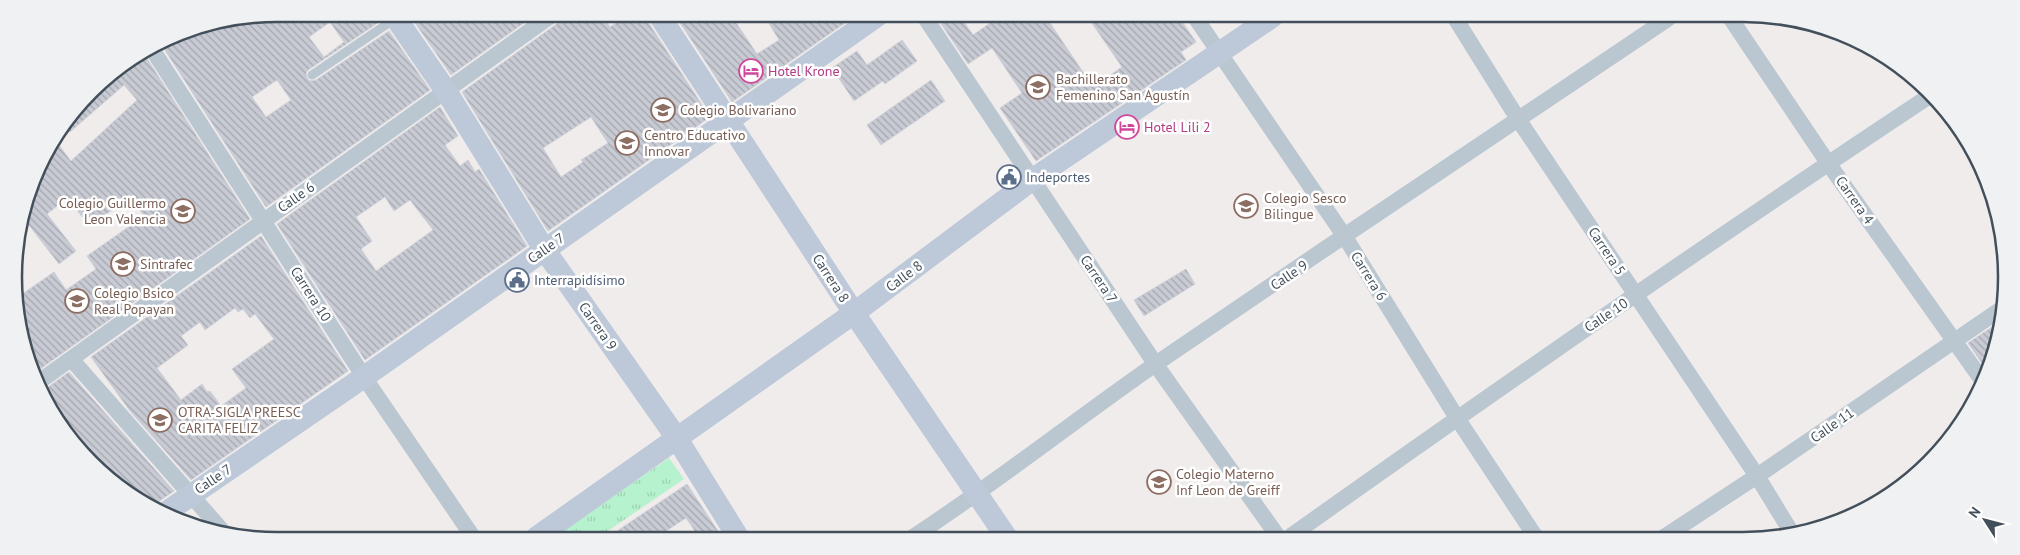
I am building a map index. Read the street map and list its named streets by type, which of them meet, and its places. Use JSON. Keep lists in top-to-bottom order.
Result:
{
  "streets": {
    "street": [
      "Calle 6",
      "Carrera 4",
      "Calle 7",
      "Carrera 5",
      "Calle 9",
      "Calle 8",
      "Carrera 6",
      "Carrera 8",
      "Carrera 7",
      "Carrera 10",
      "Calle 10",
      "Carrera 9",
      "Calle 11"
    ]
  },
  "crossings": [
    ["Calle 6", "Carrera 10"],
    ["Calle 6", "Carrera 9"],
    ["Carrera 4", "Calle 10"],
    ["Carrera 4", "Calle 11"],
    ["Calle 7", "Carrera 8"],
    ["Calle 7", "Carrera 10"],
    ["Calle 7", "Carrera 9"],
    ["Carrera 5", "Calle 9"],
    ["Carrera 5", "Calle 10"],
    ["Carrera 5", "Calle 11"],
    ["Calle 9", "Carrera 6"],
    ["Calle 9", "Carrera 8"],
    ["Calle 9", "Carrera 7"],
    ["Calle 8", "Carrera 6"],
    ["Calle 8", "Carrera 8"],
    ["Calle 8", "Carrera 7"],
    ["Calle 8", "Carrera 9"],
    ["Carrera 6", "Calle 10"]
  ],
  "places": {
    "hotel": ["Hotel Krone", "Hotel Lili 2"],
    "school or university": [
      "Bachillerato Femenino San Agustín",
      "Colegio Bolivariano",
      "Centro Educativo Innovar",
      "Colegio Sesco Bilingue",
      "Colegio Guillermo Leon Valencia",
      "Sintrafec",
      "Colegio Bsico Real Popayan",
      "OTRA-SIGLA PREESC CARITA FELIZ",
      "Colegio Materno Inf Leon de Greiff"
    ],
    "public building": ["Indeportes", "Interrapidísimo"]
  },
  "north": "top left"
}
